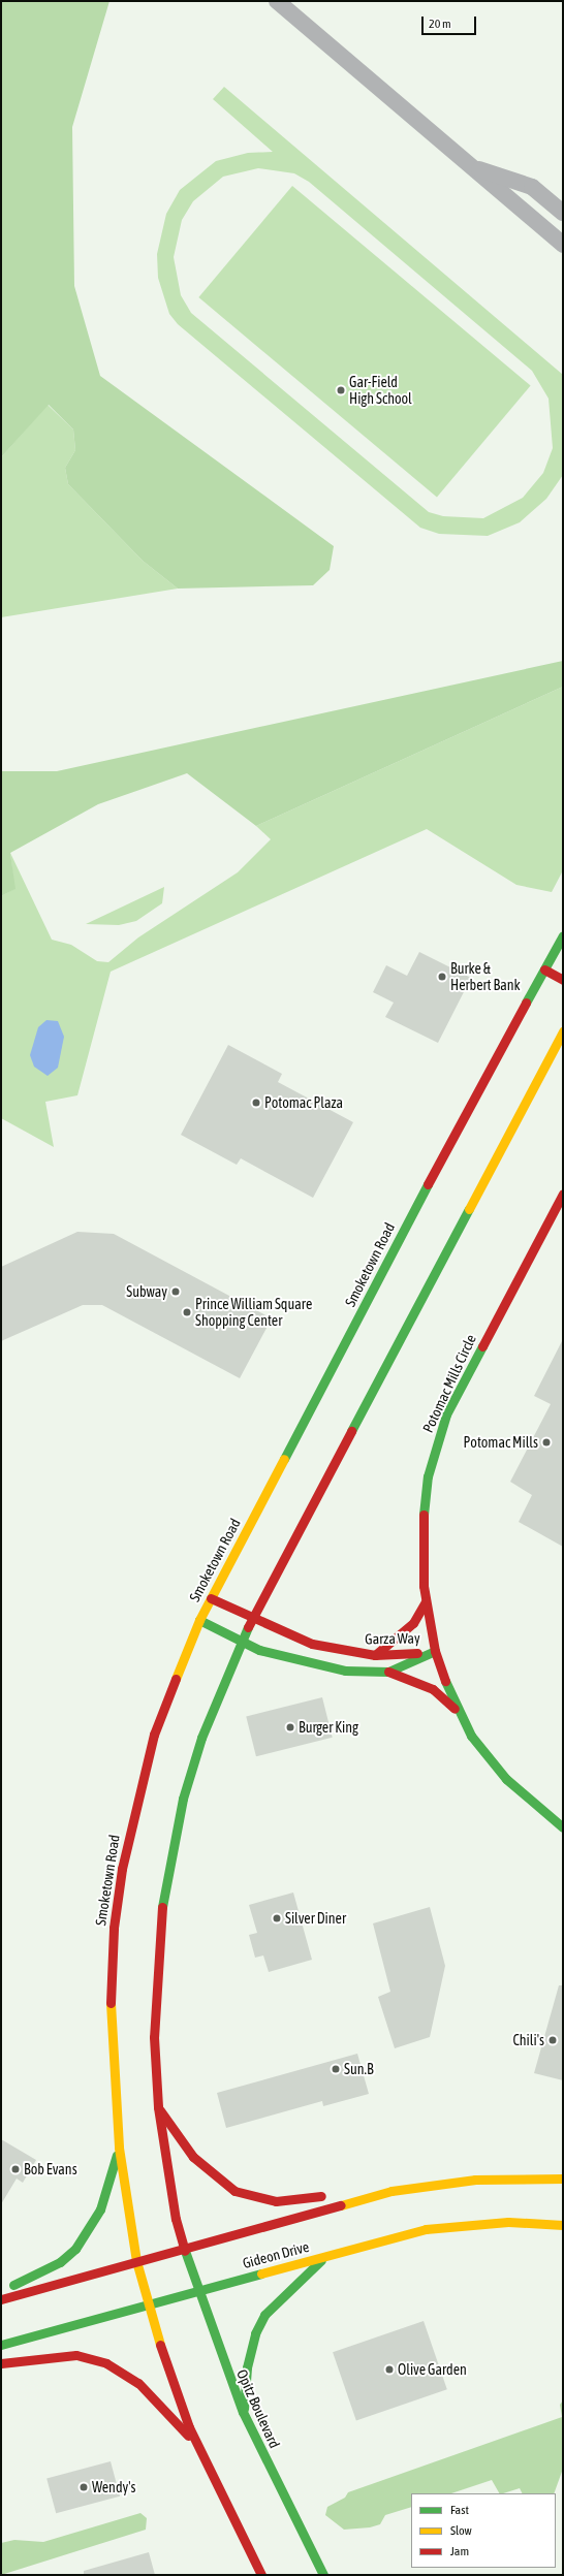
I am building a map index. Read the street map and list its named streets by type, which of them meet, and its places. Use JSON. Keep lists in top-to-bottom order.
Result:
{
  "streets": {
    "main road": [
      "Smoketown Road",
      "Potomac Mills Circle",
      "Garza Way",
      "Gideon Drive",
      "Opitz Boulevard"
    ]
  },
  "crossings": [
    ["Smoketown Road", "Garza Way"],
    ["Potomac Mills Circle", "Garza Way"],
    ["Gideon Drive", "Opitz Boulevard"]
  ],
  "places": [
    "Gar-Field High School",
    "Burke & Herbert Bank",
    "Potomac Plaza",
    "Subway",
    "Prince William Square Shopping Center",
    "Potomac Mills",
    "Burger King",
    "Silver Diner",
    "Chili's",
    "Sun.B",
    "Bob Evans",
    "Olive Garden",
    "Wendy's"
  ],
  "legend": ["Fast", "Slow", "Jam"],
  "scale_bar": "20 m"
}
